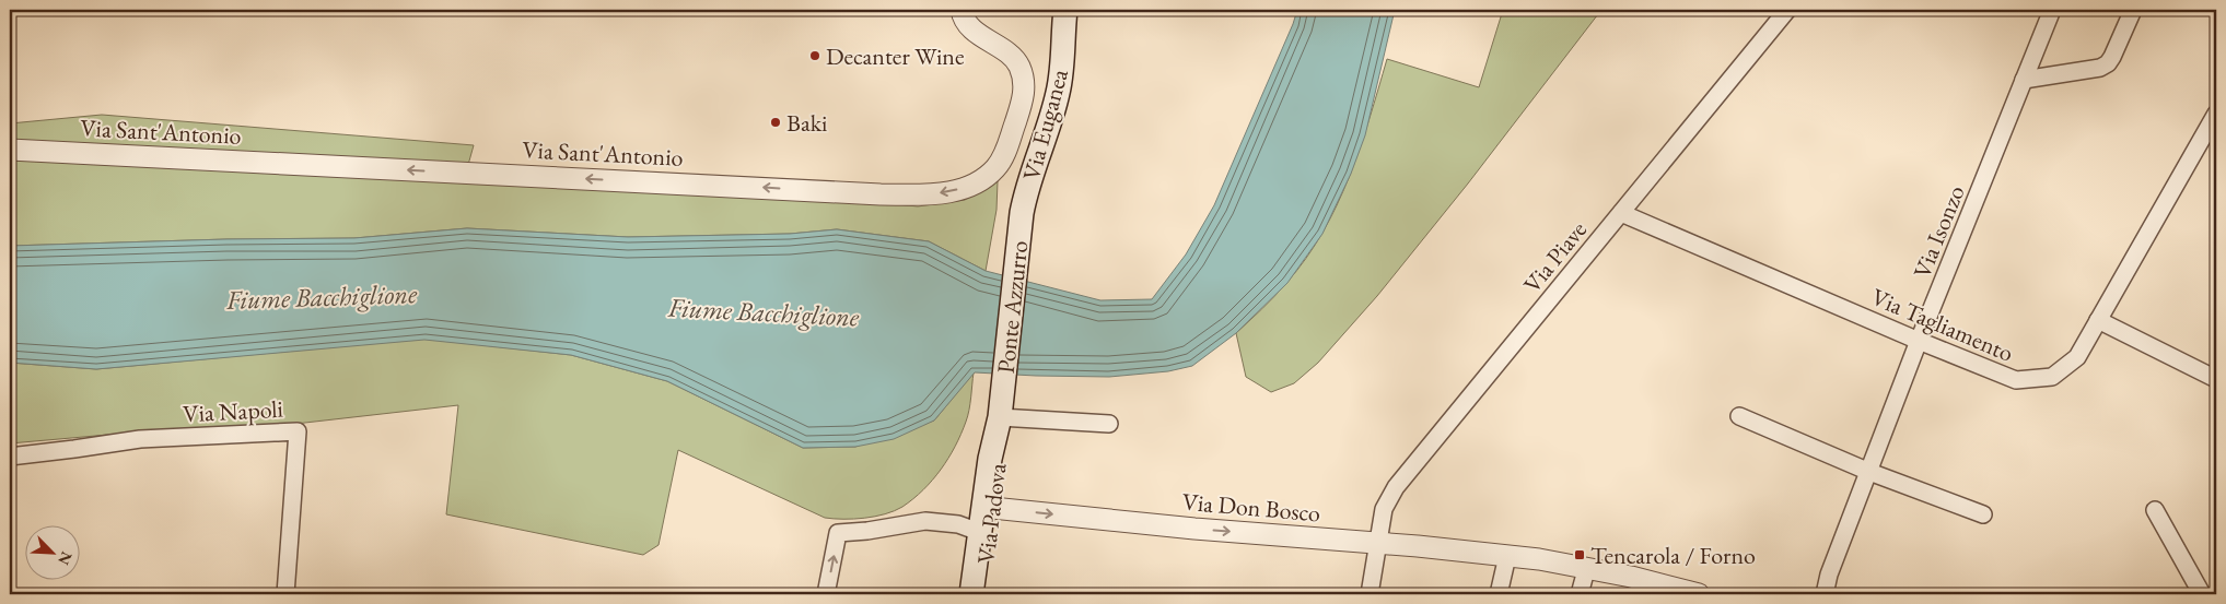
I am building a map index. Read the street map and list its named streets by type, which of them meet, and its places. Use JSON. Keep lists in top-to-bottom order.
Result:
{
  "streets": {
    "main road": ["Via Euganea", "Ponte Azzurro", "Via Padova"],
    "street": [
      "Via Sant'Antonio",
      "Via Isonzo",
      "Via Piave",
      "Via Tagliamento",
      "Via Napoli",
      "Via Don Bosco"
    ]
  },
  "crossings": [
    ["Via Euganea", "Ponte Azzurro"],
    ["Via Isonzo", "Via Tagliamento"],
    ["Via Piave", "Via Tagliamento"],
    ["Via Piave", "Via Don Bosco"],
    ["Ponte Azzurro", "Via Padova"],
    ["Via Don Bosco", "Via Padova"]
  ],
  "one_way": ["Via Sant'Antonio", "Via Don Bosco"],
  "water": ["Fiume Bacchiglione"],
  "places": {
    "other": ["Decanter Wine", "Baki"],
    "transit": ["Tencarola / Forno"]
  },
  "north": "bottom right"
}
